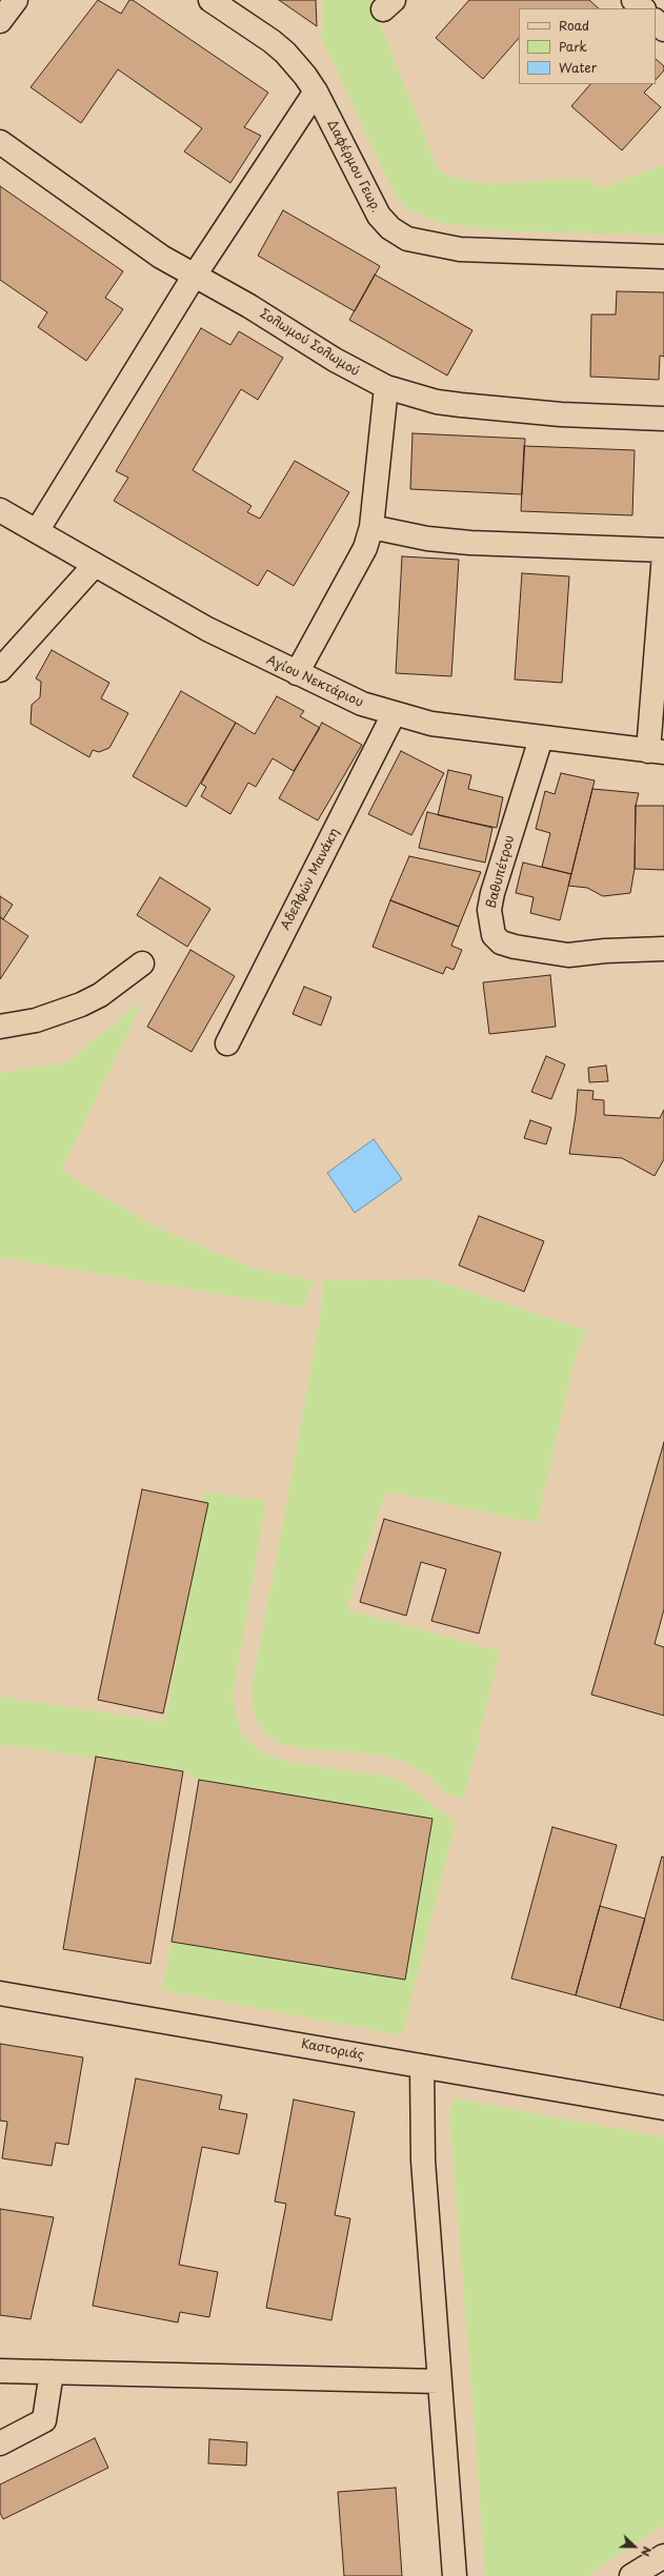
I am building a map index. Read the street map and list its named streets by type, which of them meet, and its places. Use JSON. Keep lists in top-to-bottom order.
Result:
{
  "streets": {
    "street": [
      "Δαφέρμου Γεωρ.",
      "Σολωμού Σολωμού",
      "Αγίου Νεκτάριου",
      "Βαθυπέτρου",
      "Αδελφών Μανάκη",
      "Καστοριάς"
    ]
  },
  "crossings": [
    ["Αγίου Νεκτάριου", "Βαθυπέτρου"],
    ["Αγίου Νεκτάριου", "Αδελφών Μανάκη"]
  ],
  "legend": ["Road", "Park", "Water"],
  "north": "right"
}
